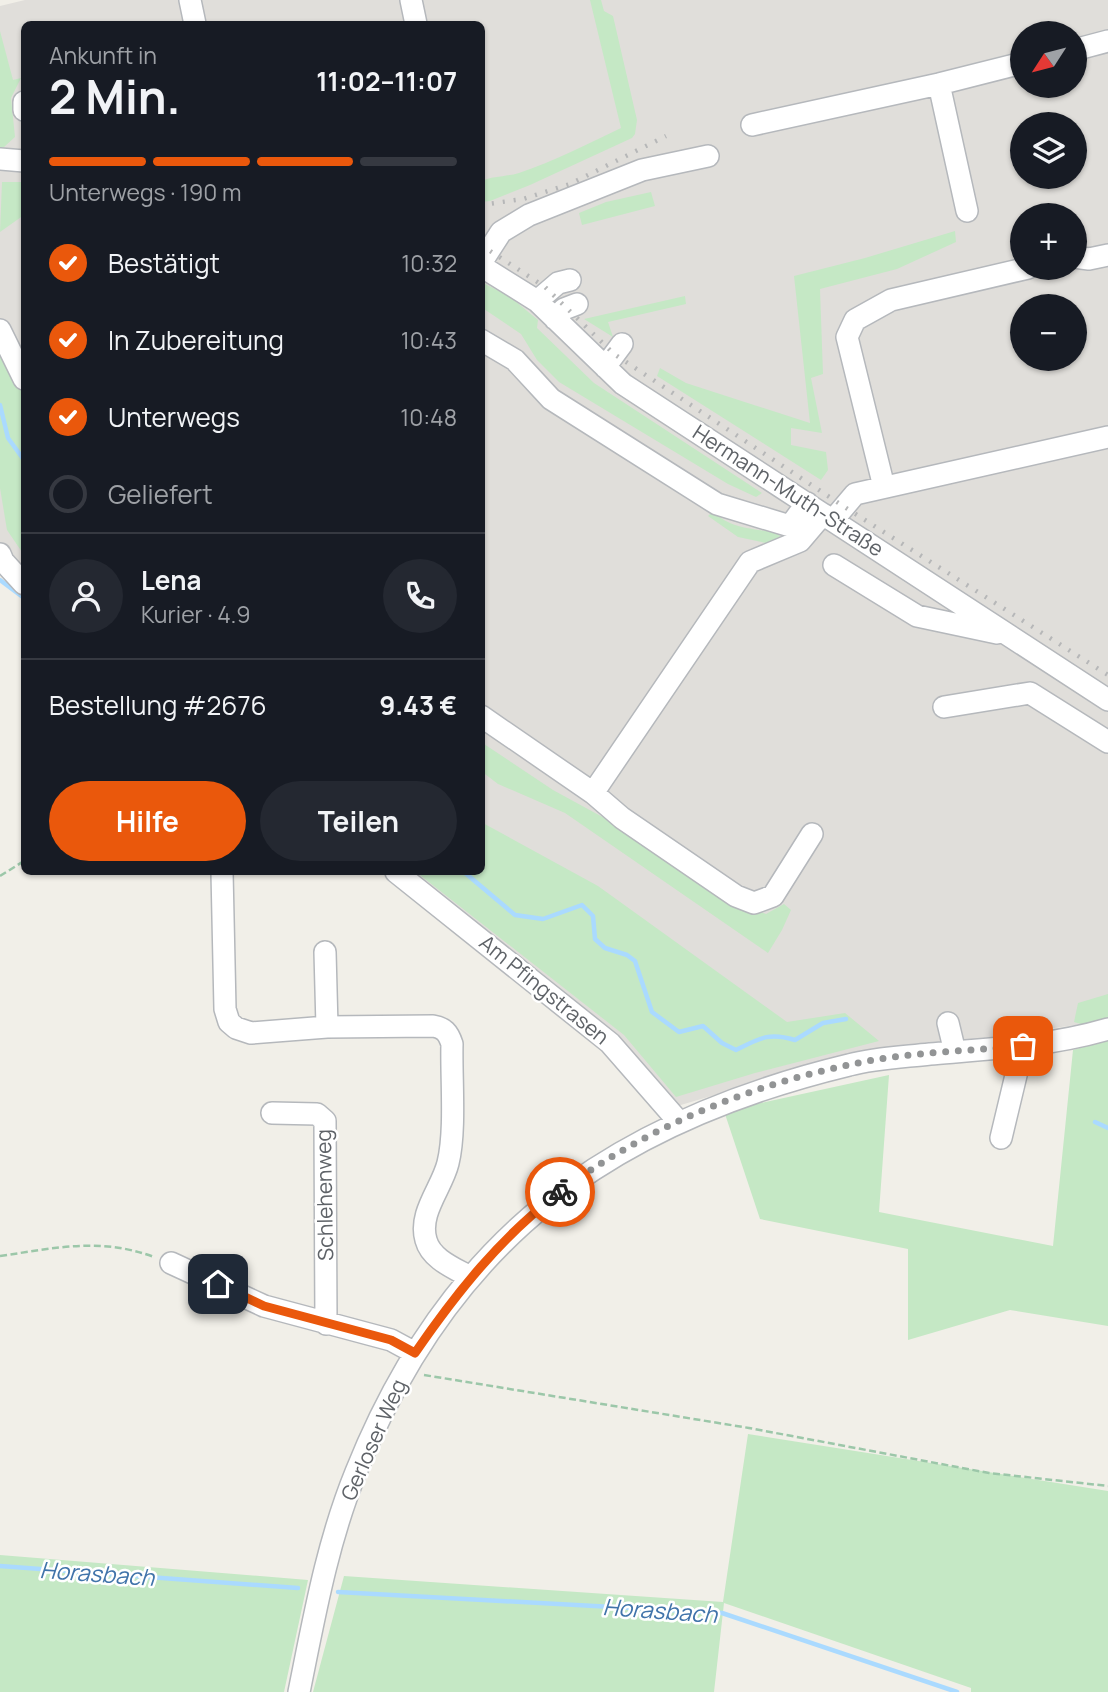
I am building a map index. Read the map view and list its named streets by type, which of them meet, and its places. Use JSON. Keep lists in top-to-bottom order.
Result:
{
  "streets": {
    "street": [
      "Hermann-Muth-Straße",
      "Am Pfingstrasen",
      "Schlehenweg",
      "Gerloser Weg"
    ]
  },
  "crossings": [
    ["Am Pfingstrasen", "Gerloser Weg"]
  ],
  "water": ["Horasbach"],
  "north": "bottom left",
  "page": {
    "map_buttons": ["+", "−"],
    "heading": ["2 Min.", "Ankunft in", "11:02–11:07"],
    "panel": [
      "Lena",
      "Kurier · 4.9",
      "Bestellung #2676",
      "9.43 €"
    ],
    "bar": "Unterwegs · 190 m",
    "list": [
      ["Bestätigt", "10:32"],
      ["In Zubereitung", "10:43"],
      ["Unterwegs", "10:48"],
      "Geliefert"
    ],
    "buttons": ["Hilfe", "Teilen"]
  }
}
